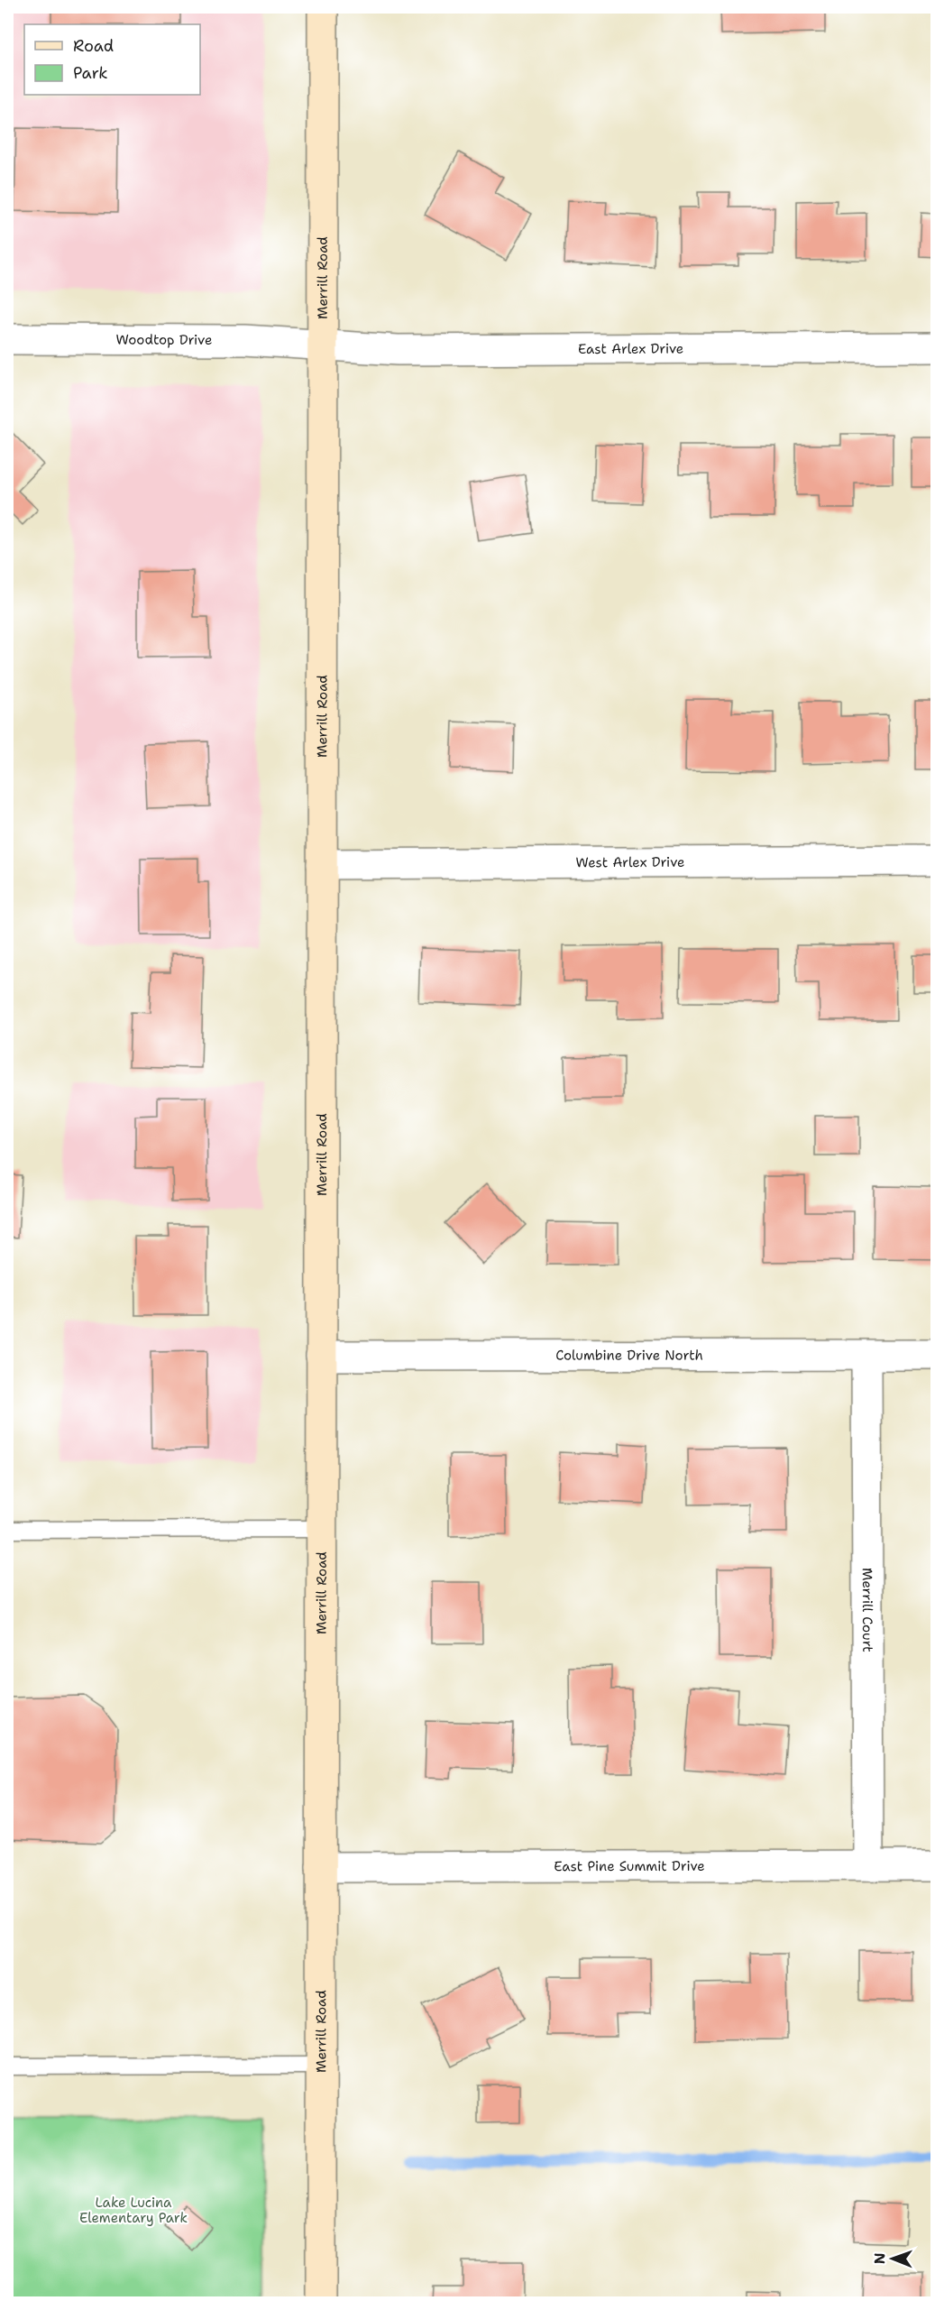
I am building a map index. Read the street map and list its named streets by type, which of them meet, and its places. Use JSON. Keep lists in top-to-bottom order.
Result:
{
  "streets": {
    "main road": ["Merrill Road"],
    "street": [
      "Woodtop Drive",
      "East Arlex Drive",
      "West Arlex Drive",
      "Columbine Drive North",
      "Merrill Court",
      "East Pine Summit Drive"
    ]
  },
  "crossings": [
    ["Merrill Road", "Woodtop Drive"],
    ["Merrill Road", "East Arlex Drive"],
    ["Merrill Road", "West Arlex Drive"],
    ["Merrill Road", "Columbine Drive North"],
    ["Merrill Road", "East Pine Summit Drive"],
    ["Woodtop Drive", "East Arlex Drive"],
    ["Columbine Drive North", "Merrill Court"],
    ["Merrill Court", "East Pine Summit Drive"]
  ],
  "parks": ["Lake Lucina Elementary Park"],
  "legend": ["Road", "Park"],
  "north": "left"
}
